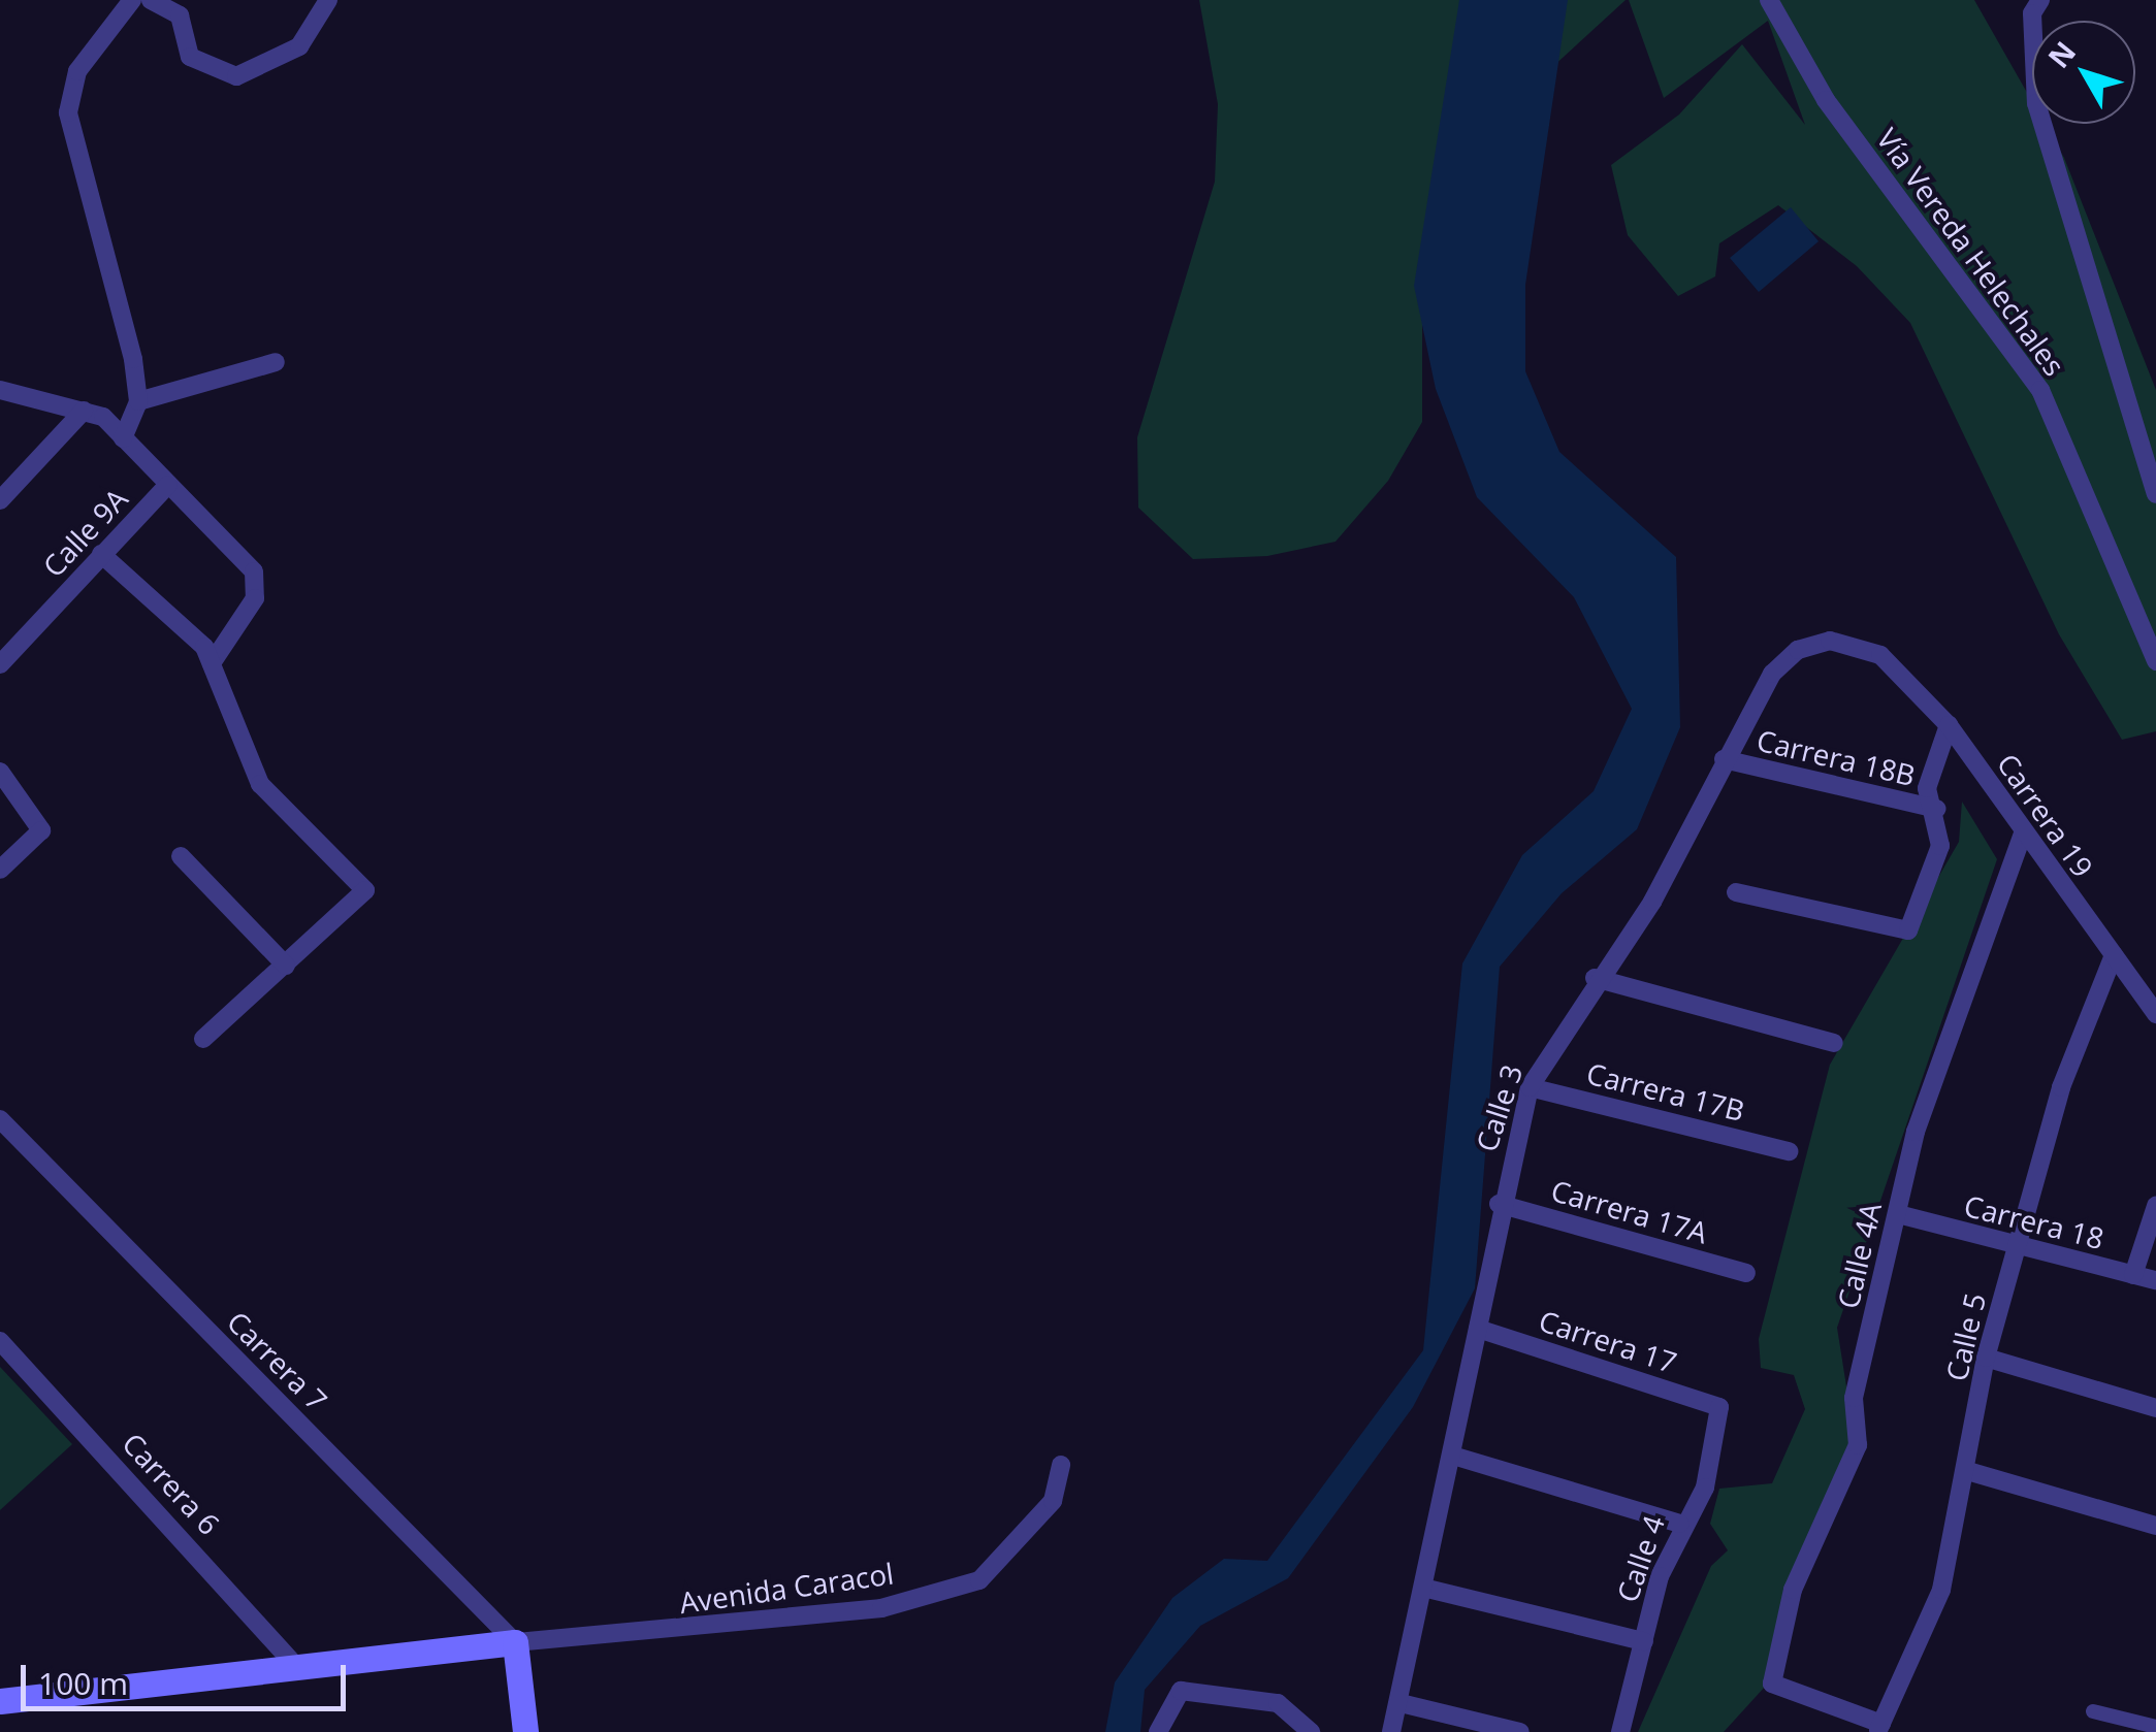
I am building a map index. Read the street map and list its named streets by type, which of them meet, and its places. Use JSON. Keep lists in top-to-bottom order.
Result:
{
  "streets": {
    "street": [
      "Vía Vereda Helechales",
      "Calle 9A",
      "Carrera 18B",
      "Carrera 19",
      "Carrera 17B",
      "Calle 3",
      "Carrera 17A",
      "Carrera 18",
      "Calle 4A",
      "Calle 5",
      "Carrera 17",
      "Carrera 7",
      "Carrera 6",
      "Calle 4",
      "Avenida Caracol"
    ]
  },
  "crossings": [
    ["Carrera 18B", "Calle 3"],
    ["Carrera 19", "Calle 3"],
    ["Carrera 19", "Calle 4A"],
    ["Carrera 19", "Calle 5"],
    ["Carrera 17B", "Calle 3"],
    ["Calle 3", "Carrera 17A"],
    ["Calle 3", "Carrera 17"],
    ["Carrera 18", "Calle 4A"],
    ["Carrera 18", "Calle 5"],
    ["Calle 4A", "Calle 5"],
    ["Carrera 17", "Calle 4"],
    ["Carrera 7", "Avenida Caracol"]
  ],
  "scale_bar": "100 m",
  "north": "top left"
}
